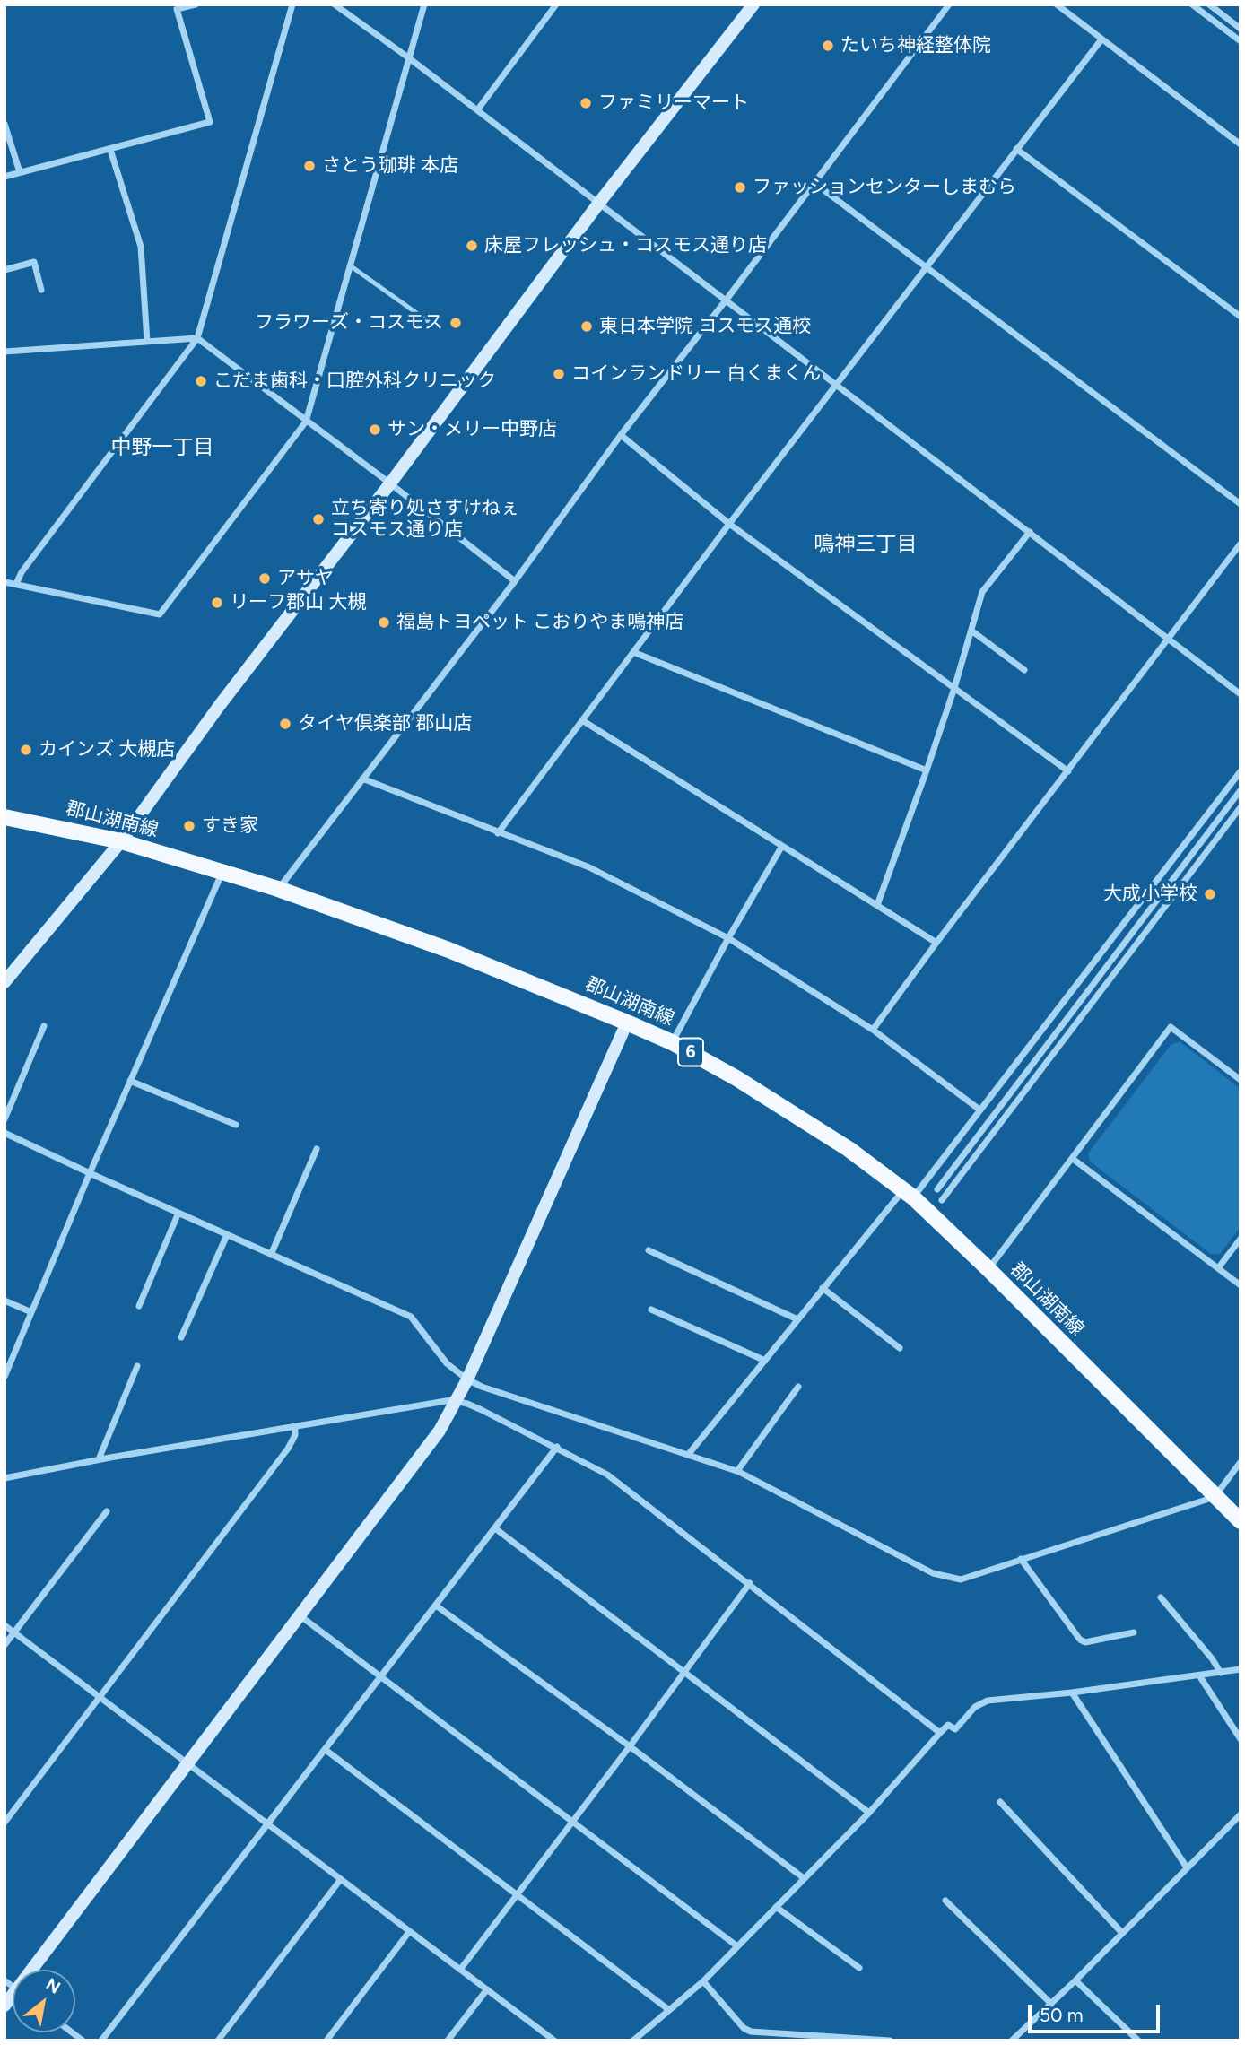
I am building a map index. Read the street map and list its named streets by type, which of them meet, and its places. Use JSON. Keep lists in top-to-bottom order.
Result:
{
  "streets": {
    "main road": ["郡山湖南線", "6"]
  },
  "districts": ["中野一丁目", "鳴神三丁目"],
  "places": [
    "たいち神経整体院",
    "ファミリーマート",
    "さとう珈琲 本店",
    "ファッションセンターしまむら",
    "床屋フレッシュ・コスモス通り店",
    "フラワーズ・コスモス",
    "東日本学院 コスモス通校",
    "コインランドリー 白くまくん",
    "こだま歯科・口腔外科クリニック",
    "サン・メリー中野店",
    "立ち寄り処さすけねぇ コスモス通り店",
    "アサヤ",
    "リーフ郡山 大槻",
    "福島トヨペット こおりやま鳴神店",
    "タイヤ倶楽部 郡山店",
    "カインズ 大槻店",
    "すき家",
    "大成小学校"
  ],
  "scale_bar": "50 m",
  "north": "top right"
}
